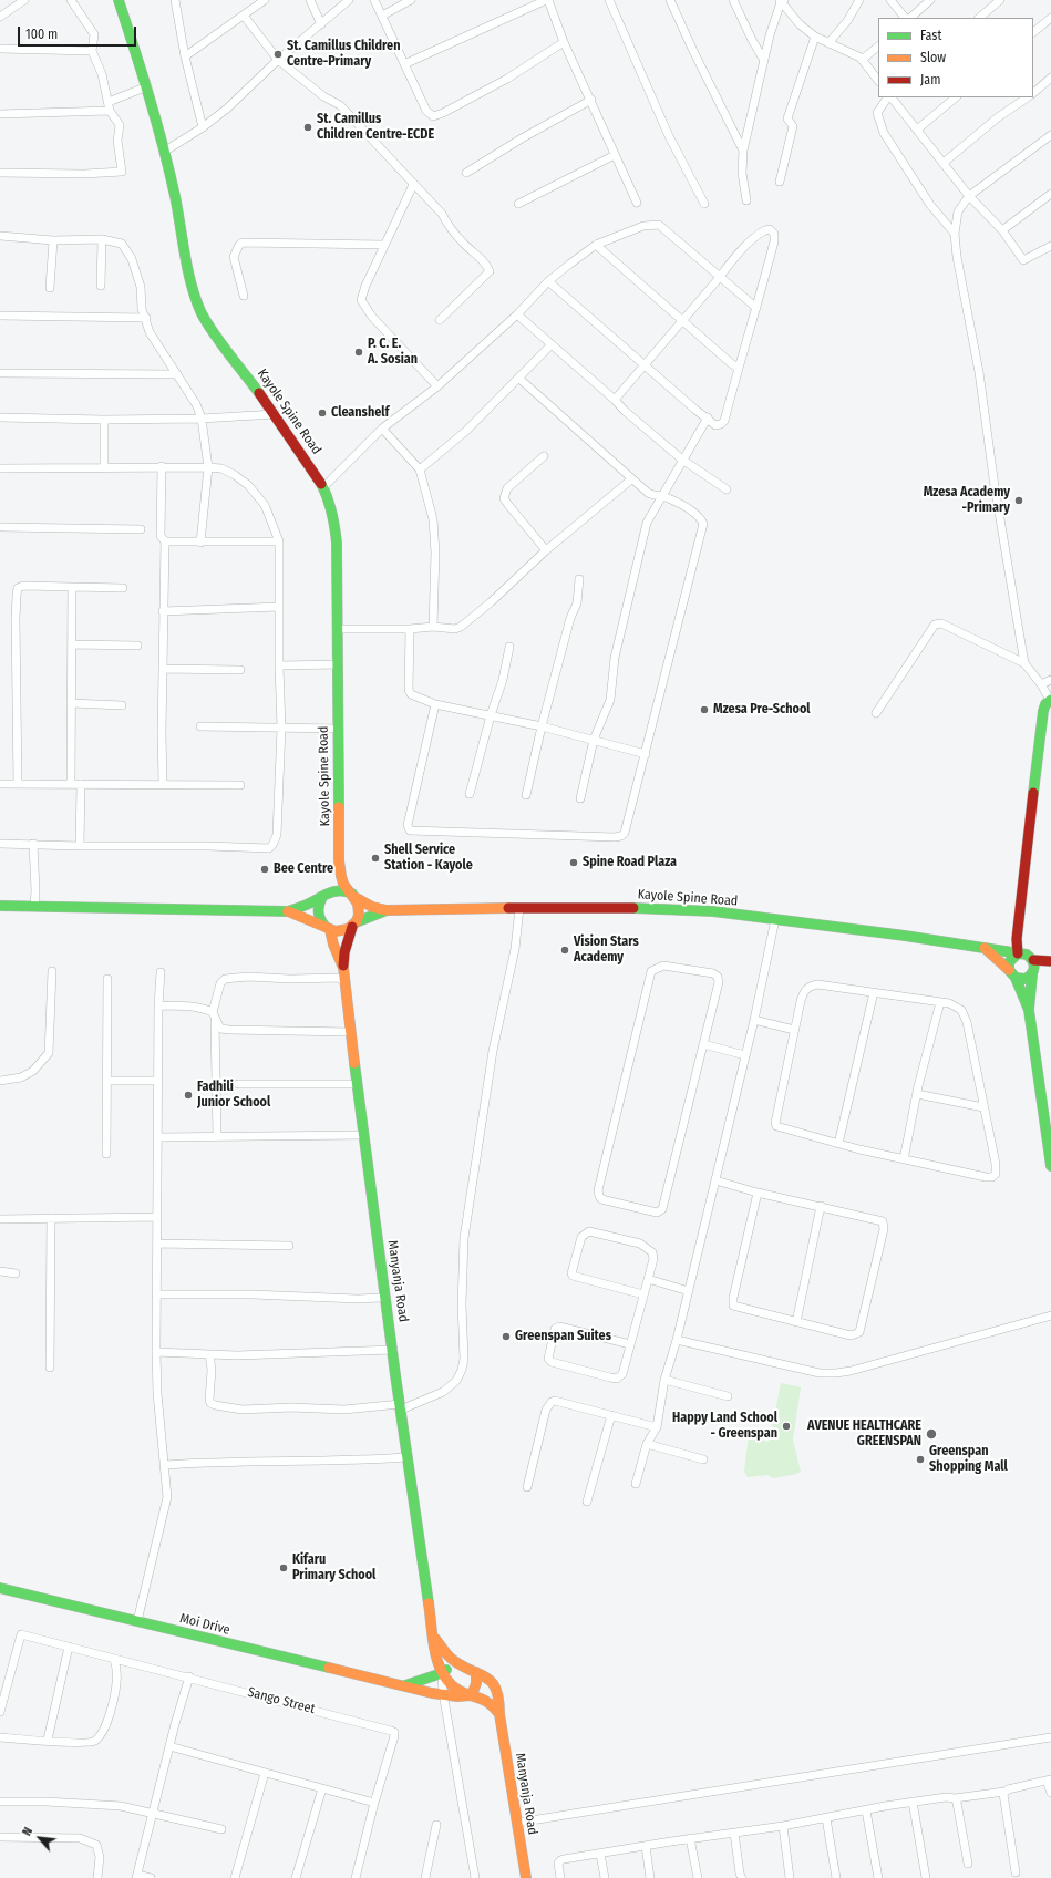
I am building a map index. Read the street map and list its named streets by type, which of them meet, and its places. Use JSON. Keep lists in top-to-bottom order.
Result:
{
  "streets": {
    "main road": ["Kayole Spine Road", "Manyanja Road", "Moi Drive"],
    "street": ["Sango Street"]
  },
  "crossings": [
    ["Manyanja Road", "Moi Drive"]
  ],
  "places": [
    "St. Camillus Children Centre-Primary",
    "St. Camillus Children Centre-ECDE",
    "P. C. E. A. Sosian",
    "Cleanshelf",
    "Mzesa Academy -Primary",
    "Mzesa Pre-School",
    "Shell Service Station - Kayole",
    "Spine Road Plaza",
    "Bee Centre",
    "Vision Stars Academy",
    "Fadhili Junior School",
    "Greenspan Suites",
    "Happy Land School - Greenspan",
    "AVENUE HEALTHCARE GREENSPAN",
    "Greenspan Shopping Mall",
    "Kifaru Primary School"
  ],
  "legend": ["Fast", "Slow", "Jam"],
  "scale_bar": "100 m",
  "north": "top left"
}
